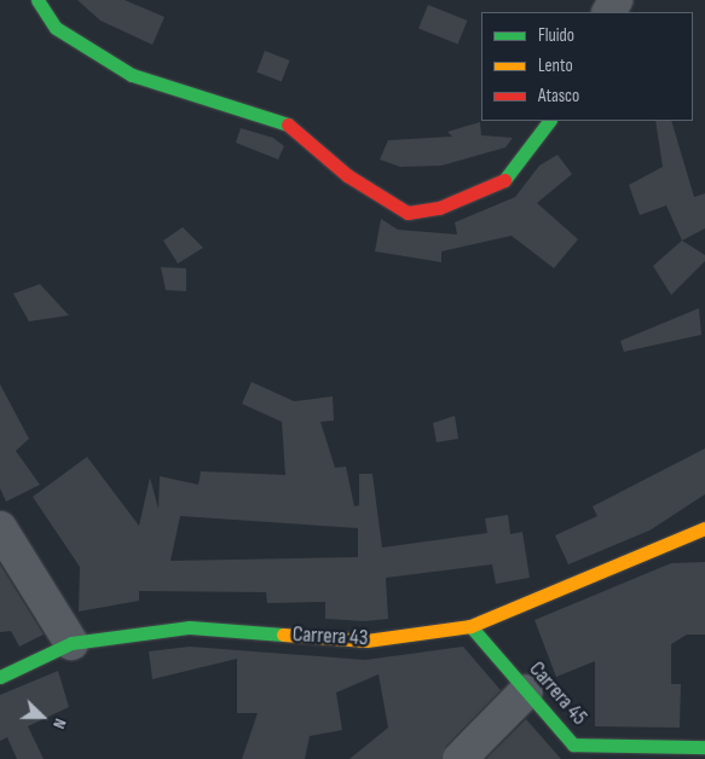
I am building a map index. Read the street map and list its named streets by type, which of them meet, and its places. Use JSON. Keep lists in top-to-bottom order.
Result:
{
  "streets": {
    "street": ["Carrera 43", "Carrera 45"]
  },
  "crossings": [
    ["Carrera 43", "Carrera 45"]
  ],
  "legend": ["Fluido", "Lento", "Atasco"],
  "north": "right"
}
